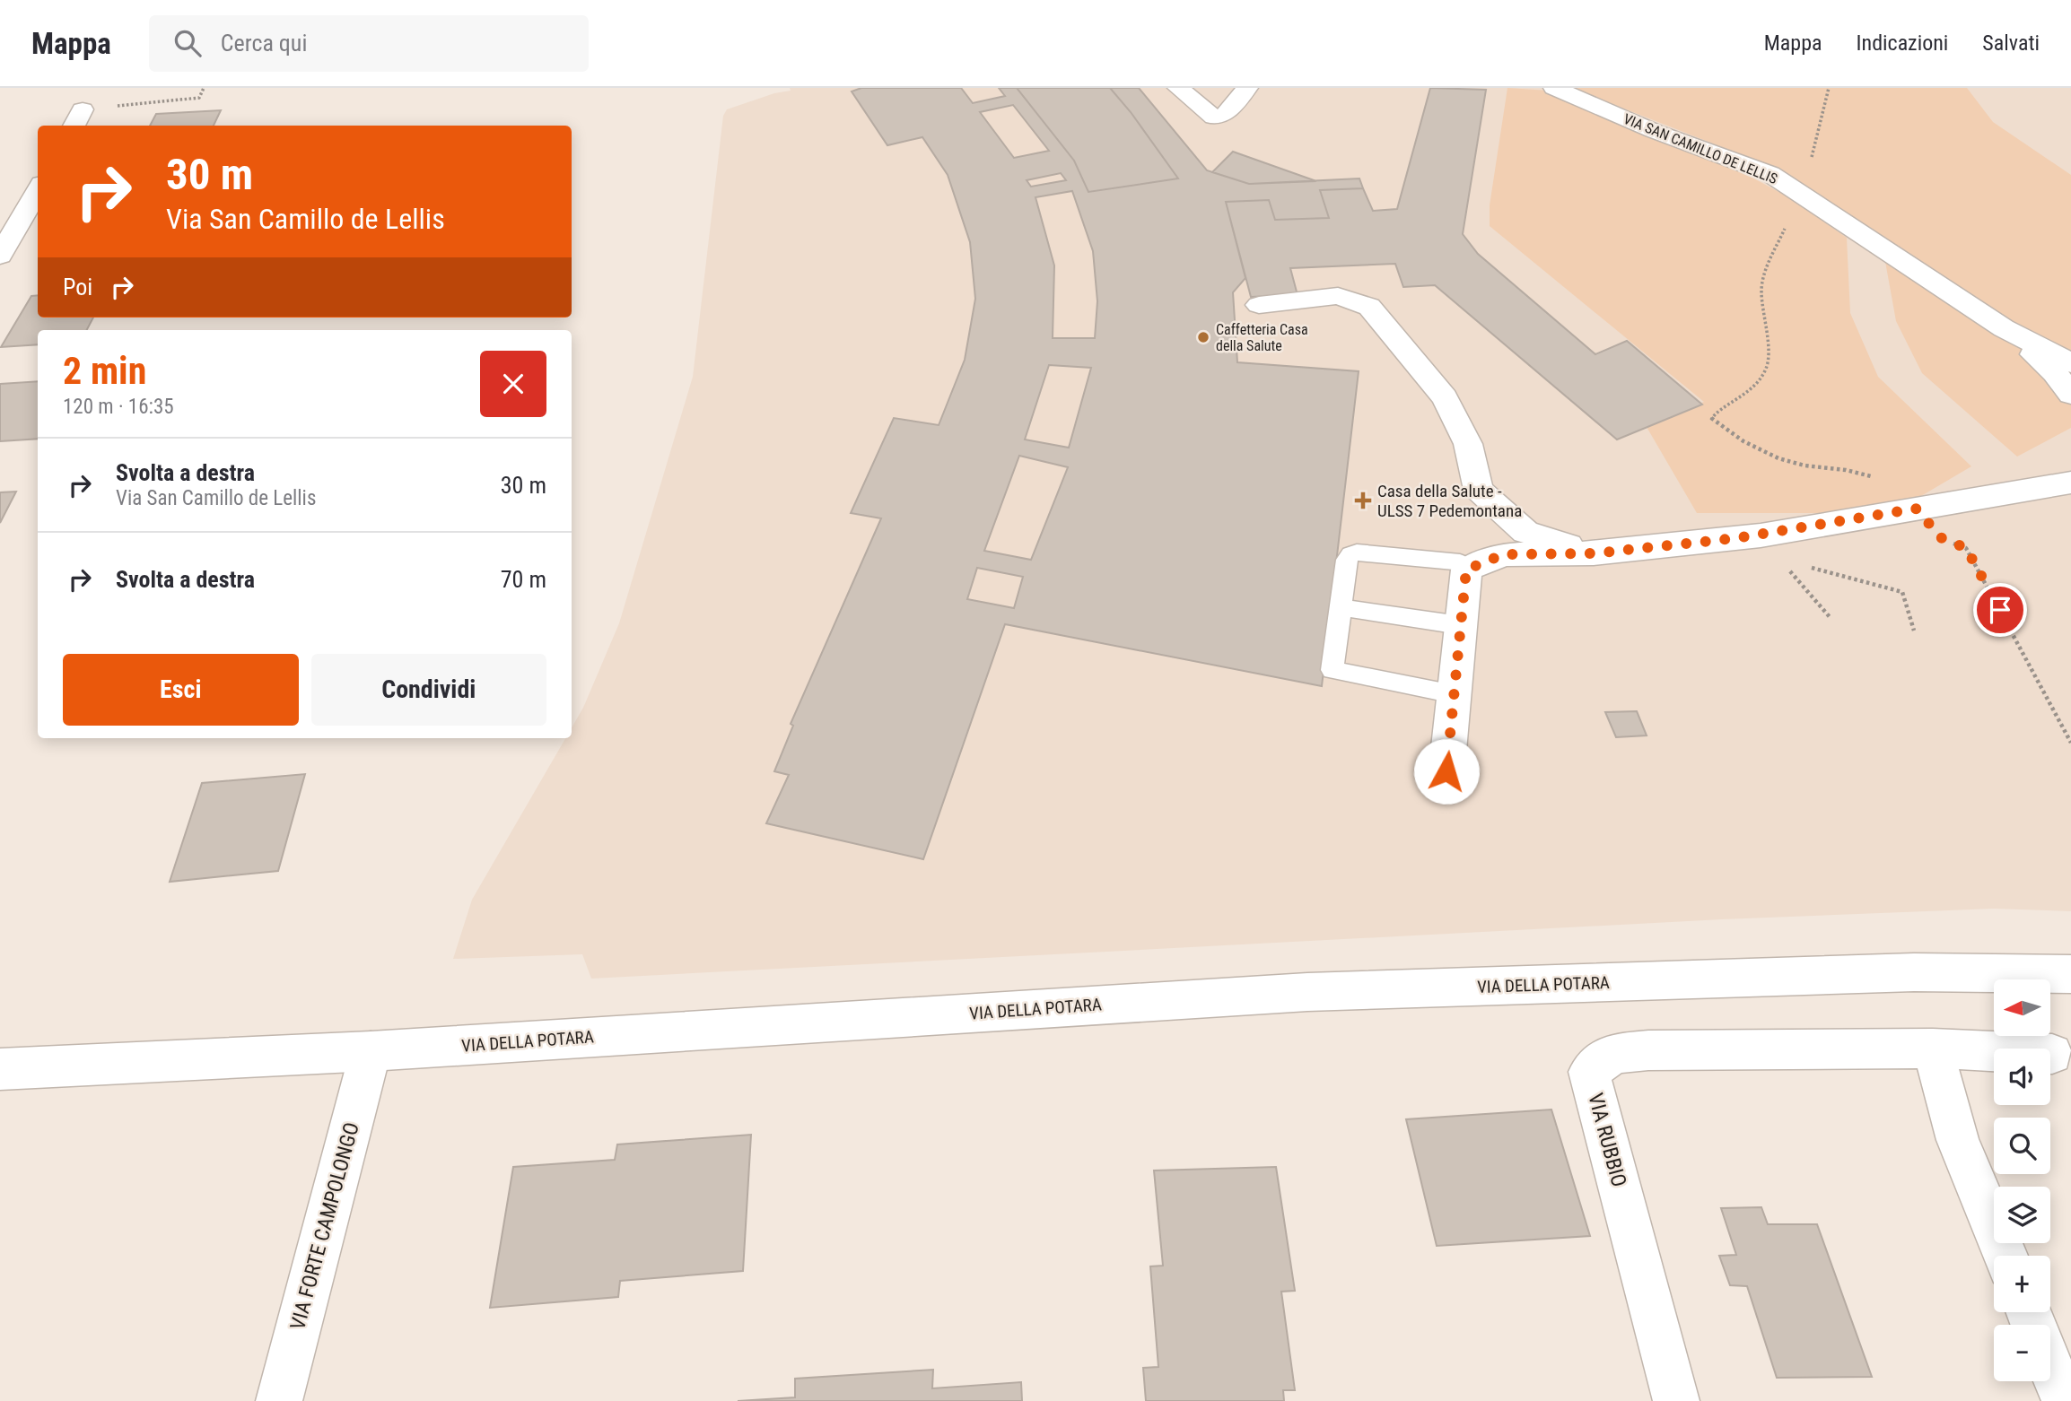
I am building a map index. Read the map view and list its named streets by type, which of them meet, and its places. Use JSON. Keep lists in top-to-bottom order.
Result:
{
  "streets": {
    "street": [
      "VIA SAN CAMILLO DE LELLIS",
      "VIA DELLA POTARA",
      "VIA RUBBIO",
      "VIA FORTE CAMPOLONGO"
    ]
  },
  "crossings": [
    ["VIA DELLA POTARA", "VIA FORTE CAMPOLONGO"]
  ],
  "places": {
    "other": ["Caffetteria Casa della Salute"],
    "health": ["Casa della Salute - ULSS 7 Pedemontana"]
  },
  "north": "left",
  "page": {
    "header": "Mappa",
    "search": "Cerca qui",
    "nav": ["Mappa", "Indicazioni", "Salvati"],
    "turn": ["30 m", "Via San Camillo de Lellis"],
    "then": "Poi",
    "heading": ["2 min", "120 m · 16:35"],
    "list": [
      {
        "name": "Svolta a destra",
        "note": "Via San Camillo de Lellis",
        "value": "30 m"
      },
      {
        "name": "Svolta a destra",
        "value": "70 m"
      }
    ],
    "buttons": ["Esci", "Condividi"],
    "map_buttons": ["+", "−"]
  }
}
